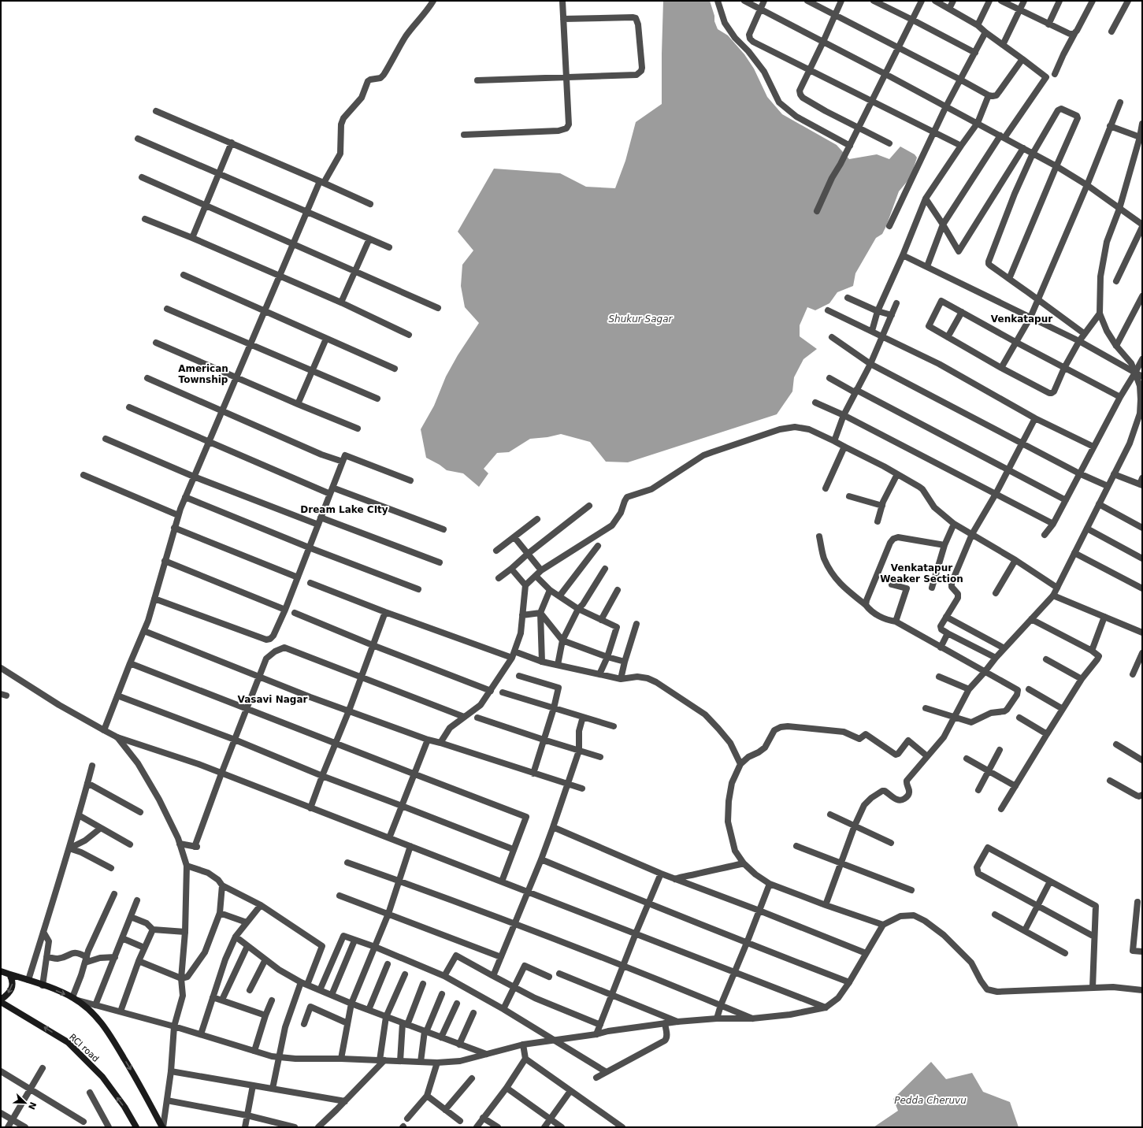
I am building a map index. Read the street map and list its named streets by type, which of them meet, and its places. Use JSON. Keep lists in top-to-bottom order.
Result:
{
  "streets": {
    "main road": ["RCI road"]
  },
  "districts": [
    "Venkatapur",
    "American Township",
    "Dream Lake CIty",
    "Venkatapur Weaker Section",
    "Vasavi Nagar"
  ],
  "water": ["Shukur Sagar", "Pedda Cheruvu"],
  "north": "bottom right"
}
